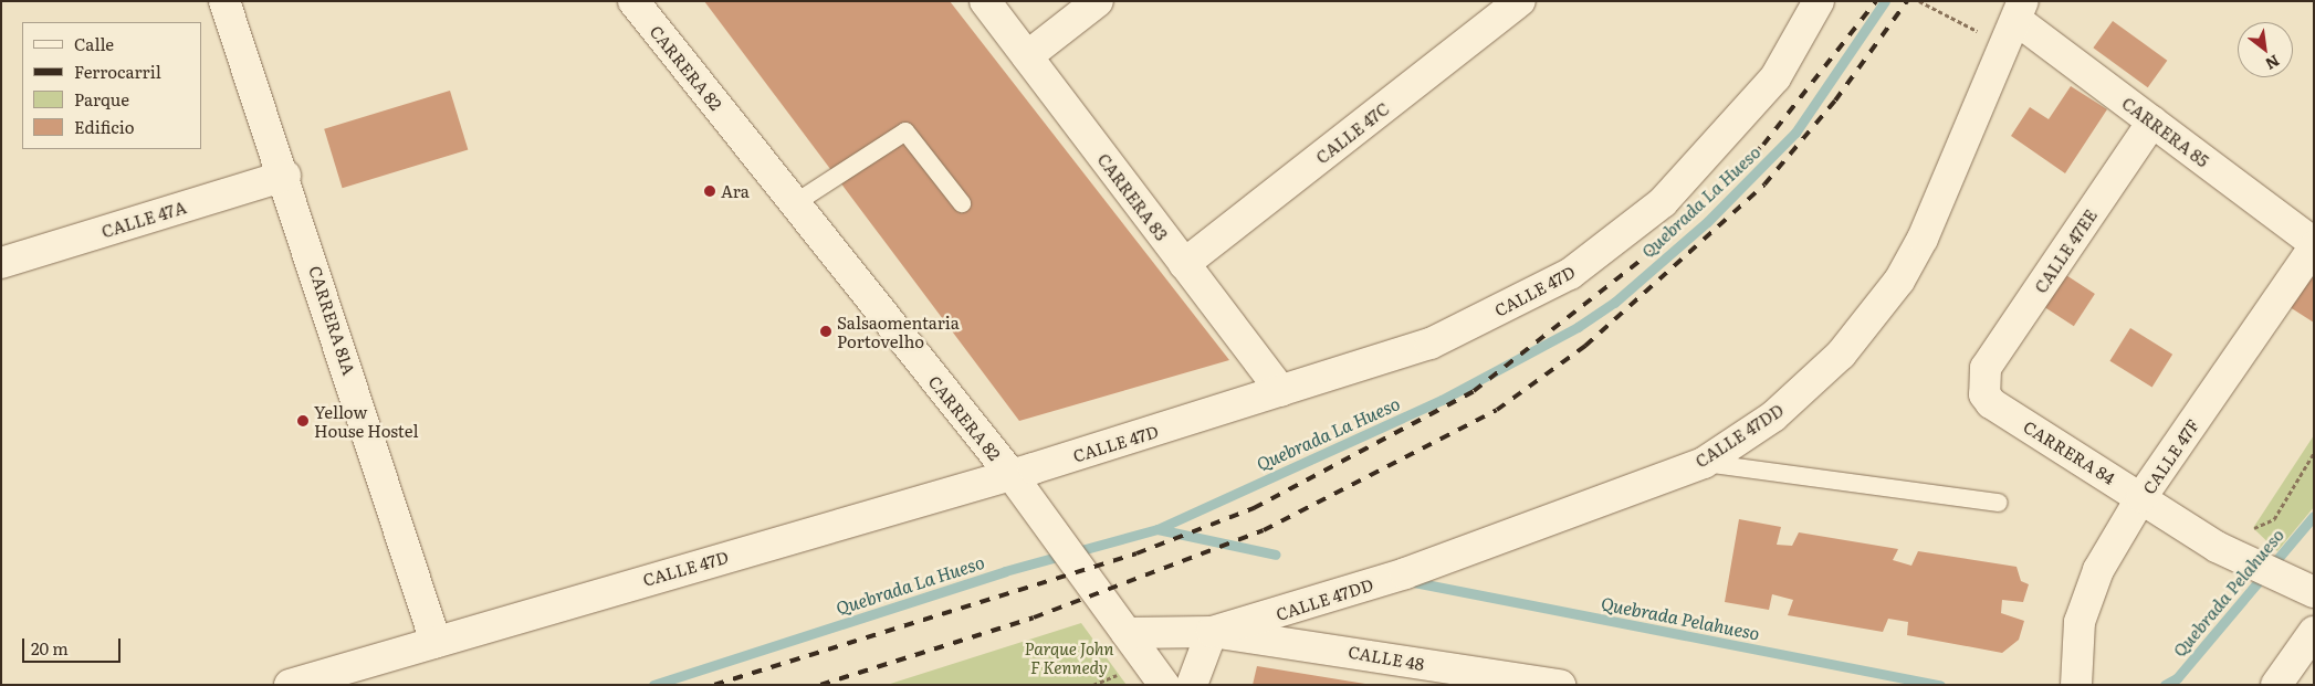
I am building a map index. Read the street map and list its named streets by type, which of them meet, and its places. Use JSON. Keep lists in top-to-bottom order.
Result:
{
  "streets": {
    "street": [
      "CARRERA 82",
      "CARRERA 85",
      "CALLE 47C",
      "CARRERA 83",
      "CALLE 47A",
      "CALLE 47EE",
      "CALLE 47D",
      "CARRERA 81A",
      "CALLE 47DD",
      "CARRERA 84",
      "CALLE 47F",
      "CALLE 48"
    ]
  },
  "crossings": [
    ["CARRERA 82", "CALLE 47D"],
    ["CARRERA 82", "CALLE 47DD"],
    ["CARRERA 85", "CALLE 47EE"],
    ["CARRERA 85", "CALLE 47DD"],
    ["CARRERA 85", "CALLE 47F"],
    ["CALLE 47C", "CARRERA 83"],
    ["CARRERA 83", "CALLE 47D"],
    ["CALLE 47A", "CARRERA 81A"],
    ["CALLE 47EE", "CARRERA 84"],
    ["CALLE 47D", "CARRERA 81A"],
    ["CALLE 47DD", "CALLE 48"],
    ["CARRERA 84", "CALLE 47F"]
  ],
  "water": ["Quebrada La Hueso", "Quebrada Pelahueso"],
  "parks": ["Parque John F Kennedy"],
  "places": ["Ara", "Salsaomentaria Portovelho", "Yellow House Hostel"],
  "legend": [
    "Calle",
    "Ferrocarril",
    "Parque",
    "Edificio"
  ],
  "scale_bar": "20 m",
  "north": "bottom right"
}
